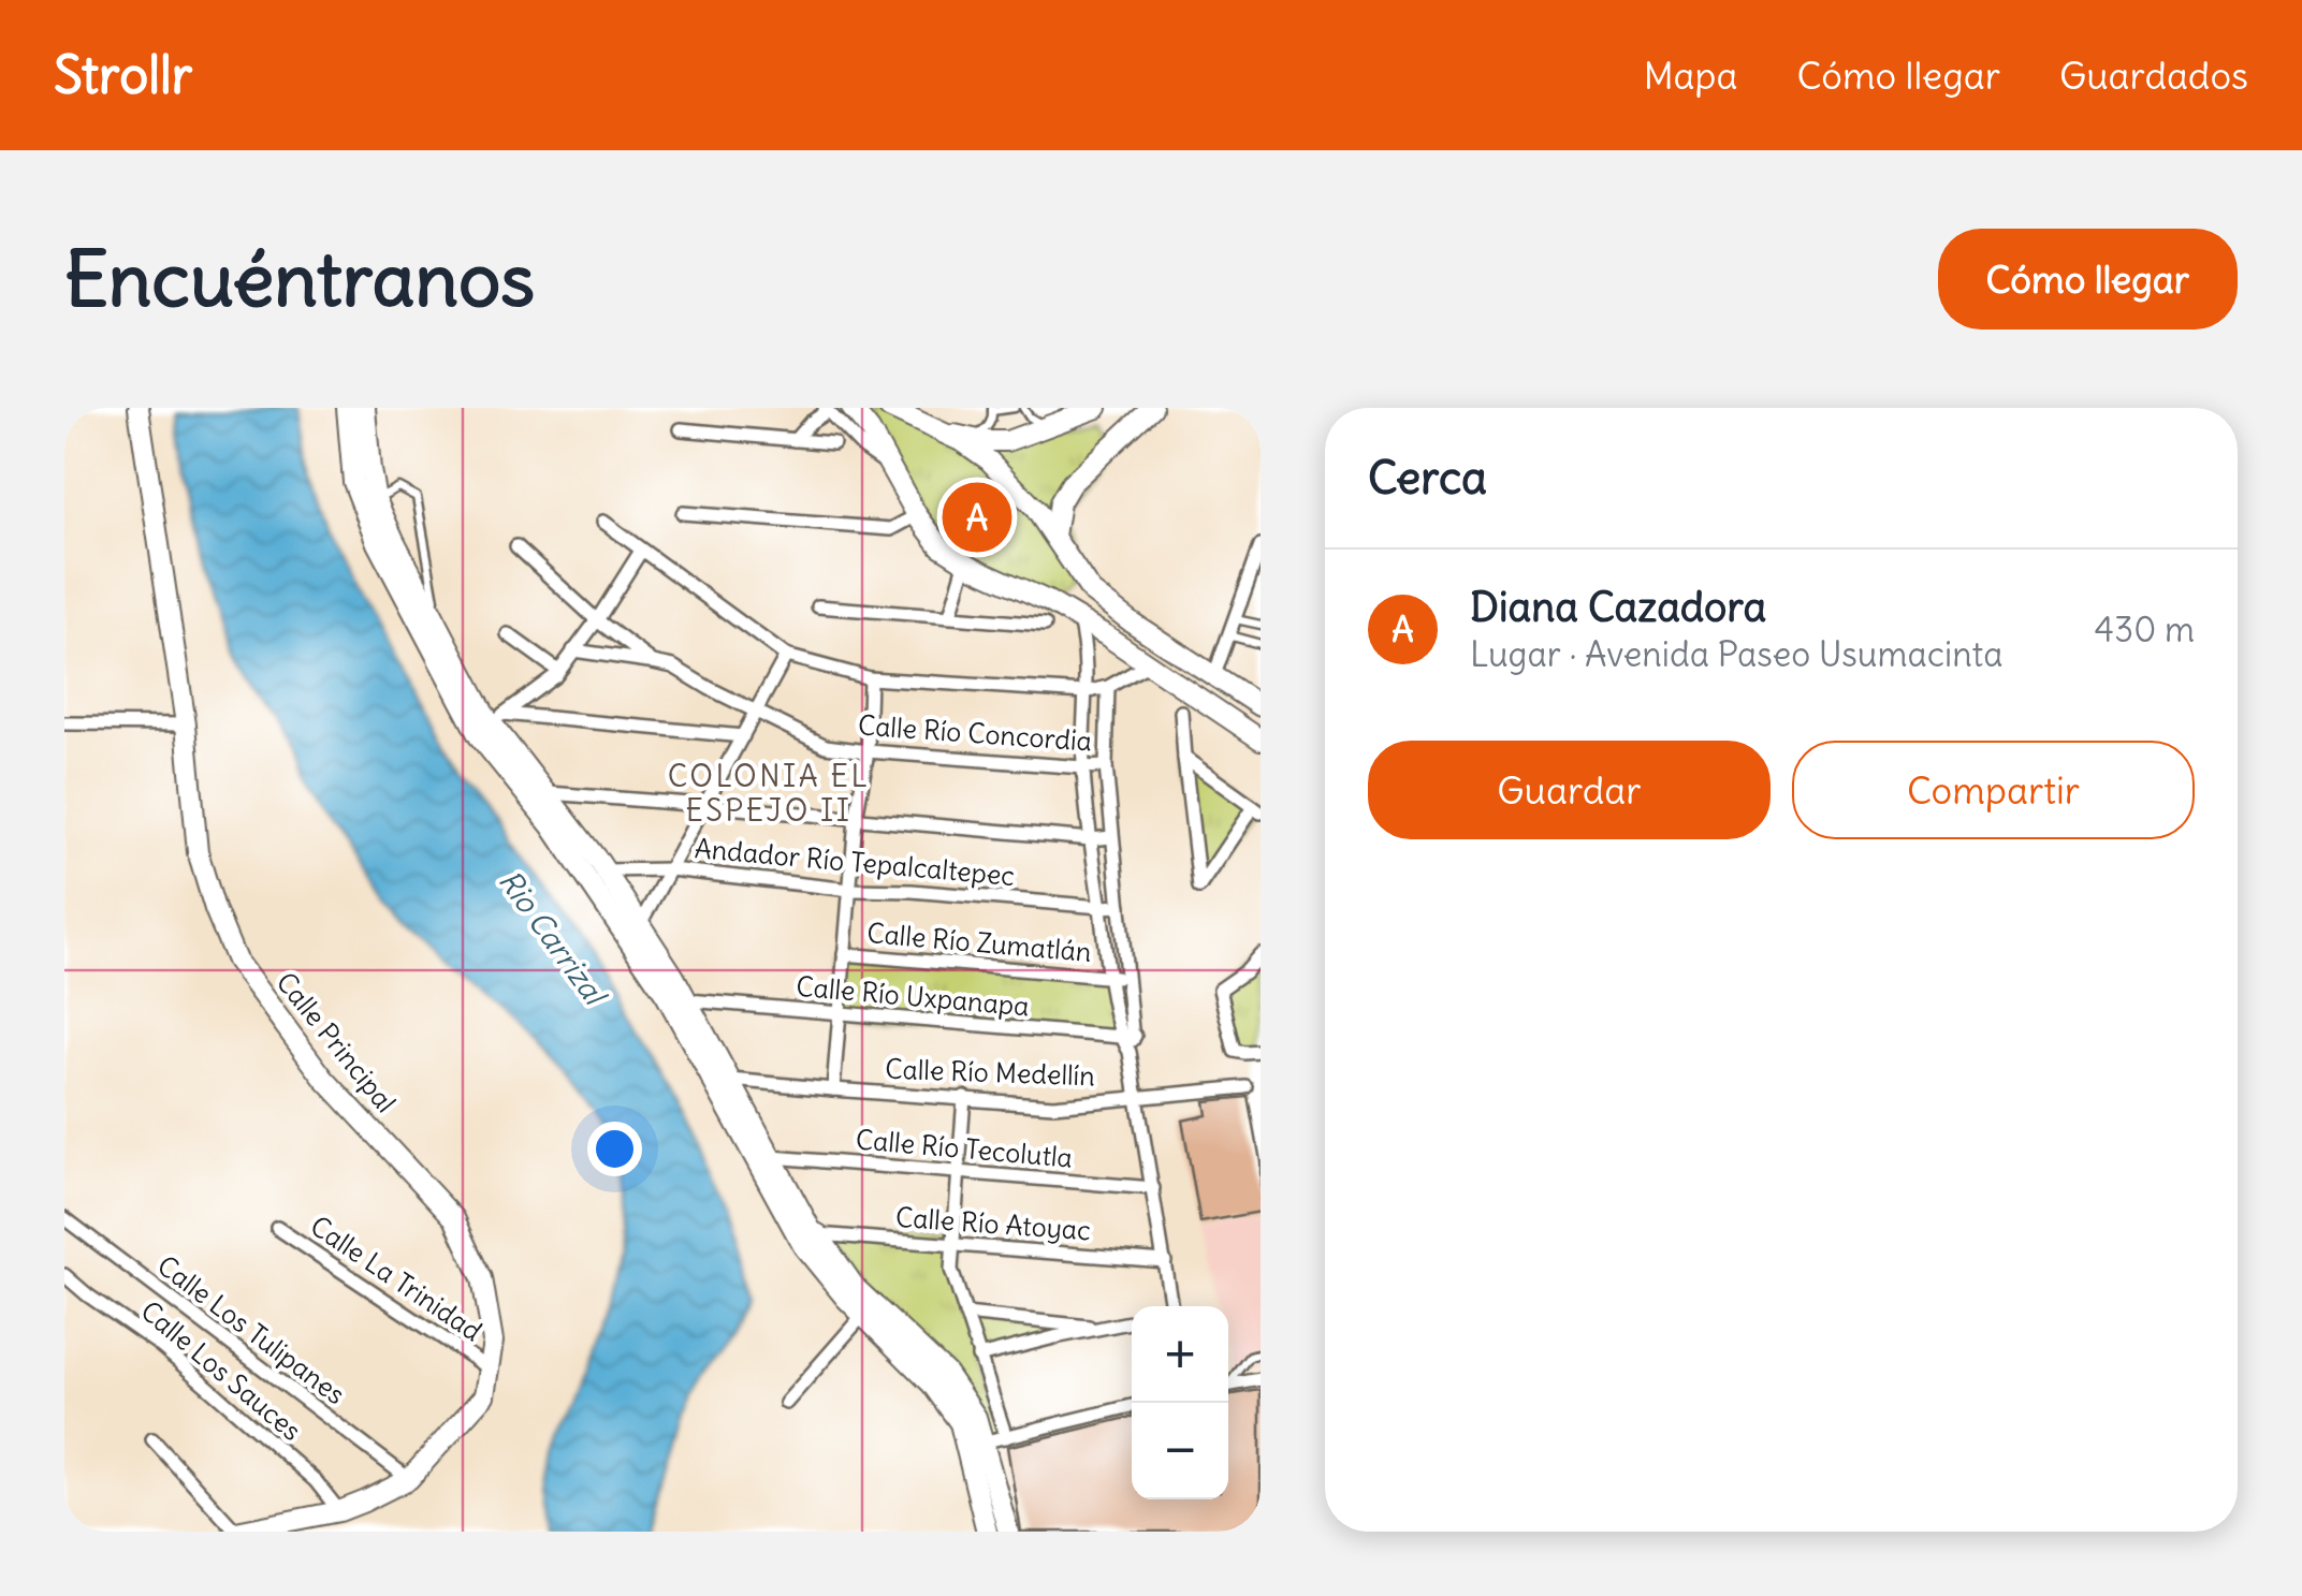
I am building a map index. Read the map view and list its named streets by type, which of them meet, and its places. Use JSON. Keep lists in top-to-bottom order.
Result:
{
  "streets": {
    "main road": ["Calle Principal"],
    "street": [
      "Calle Río Concordia",
      "Andador Río Tepalcaltepec",
      "Calle Río Zumatlán",
      "Calle Río Uxpanapa",
      "Calle Río Medellín",
      "Calle Río Tecolutla",
      "Calle Río Atoyac",
      "Calle La Trinidad",
      "Calle Los Tulipanes",
      "Calle Los Sauces"
    ]
  },
  "crossings": [
    ["Calle Principal", "Calle La Trinidad"],
    ["Calle Principal", "Calle Los Tulipanes"],
    ["Calle Principal", "Calle Los Sauces"]
  ],
  "districts": ["COLONIA EL ESPEJO II"],
  "water": ["Rio Carrizal"],
  "page": {
    "header": "Strollr",
    "nav": ["Mapa", "Cómo llegar", "Guardados"],
    "buttons": [
      "Cómo llegar",
      ["Guardar", "Compartir"]
    ],
    "title": "Encuéntranos",
    "heading": "Cerca",
    "pins": "A",
    "list": [
      {
        "mark": "A",
        "name": "Diana Cazadora",
        "note": "Lugar · Avenida Paseo Usumacinta",
        "value": "430 m"
      }
    ],
    "map_buttons": ["+", "−"]
  }
}
